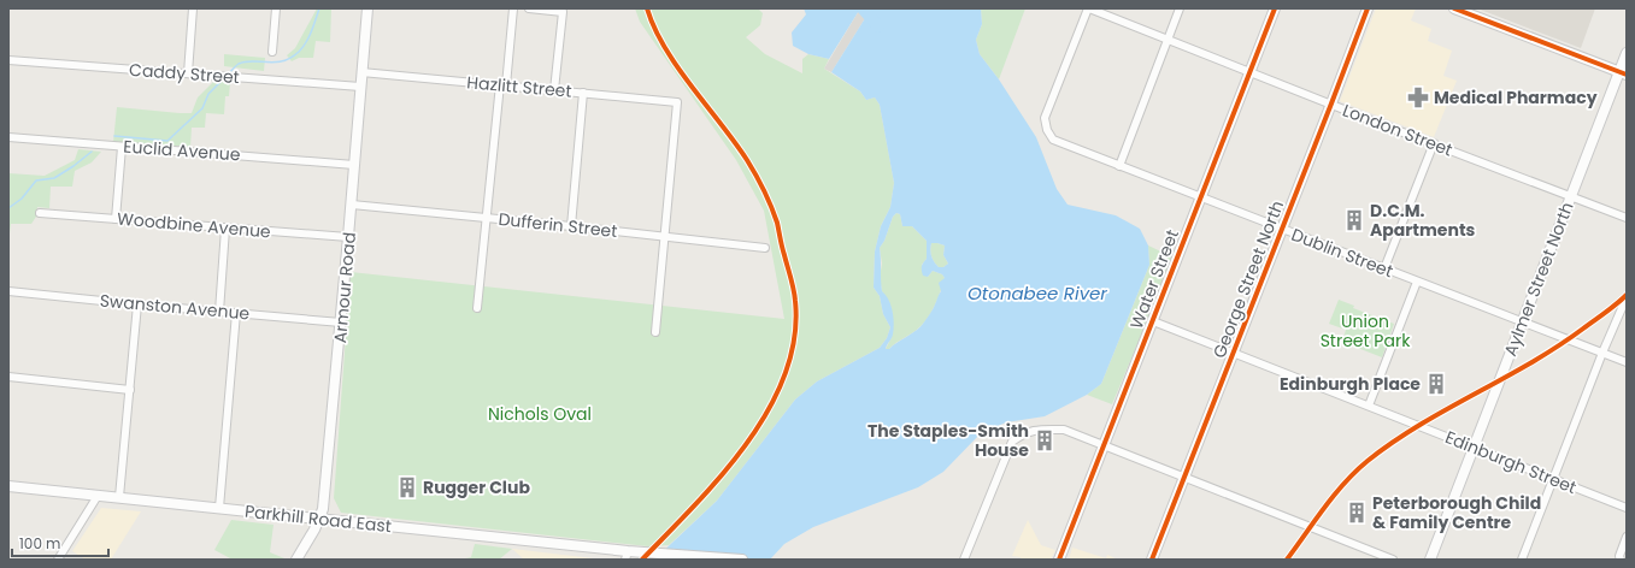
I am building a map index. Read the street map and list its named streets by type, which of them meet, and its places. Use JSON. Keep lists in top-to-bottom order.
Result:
{
  "streets": {
    "main road": [
      "Water Street",
      "George Street North",
      "Aylmer Street North",
      "Armour Road",
      "Parkhill Road East"
    ],
    "street": [
      "Caddy Street",
      "Hazlitt Street",
      "London Street",
      "Euclid Avenue",
      "Woodbine Avenue",
      "Dufferin Street",
      "Dublin Street",
      "Swanston Avenue",
      "Edinburgh Street"
    ]
  },
  "crossings": [
    ["Caddy Street", "Armour Road"],
    ["Hazlitt Street", "Dufferin Street"],
    ["Hazlitt Street", "Armour Road"],
    ["London Street", "Dublin Street"],
    ["London Street", "Water Street"],
    ["London Street", "George Street North"],
    ["London Street", "Aylmer Street North"],
    ["Euclid Avenue", "Armour Road"],
    ["Woodbine Avenue", "Armour Road"],
    ["Dufferin Street", "Armour Road"],
    ["Dublin Street", "Water Street"],
    ["Dublin Street", "George Street North"],
    ["Dublin Street", "Aylmer Street North"],
    ["Water Street", "Edinburgh Street"],
    ["George Street North", "Edinburgh Street"],
    ["Aylmer Street North", "Edinburgh Street"],
    ["Armour Road", "Swanston Avenue"],
    ["Armour Road", "Parkhill Road East"]
  ],
  "water": ["Otonabee River"],
  "parks": ["Union Street Park", "Nichols Oval"],
  "places": {
    "pharmacy": ["Medical Pharmacy"],
    "building": [
      "D.C.M. Apartments",
      "Edinburgh Place",
      "The Staples-Smith House",
      "Rugger Club",
      "Peterborough Child & Family Centre"
    ]
  },
  "scale_bar": "100 m"
}
